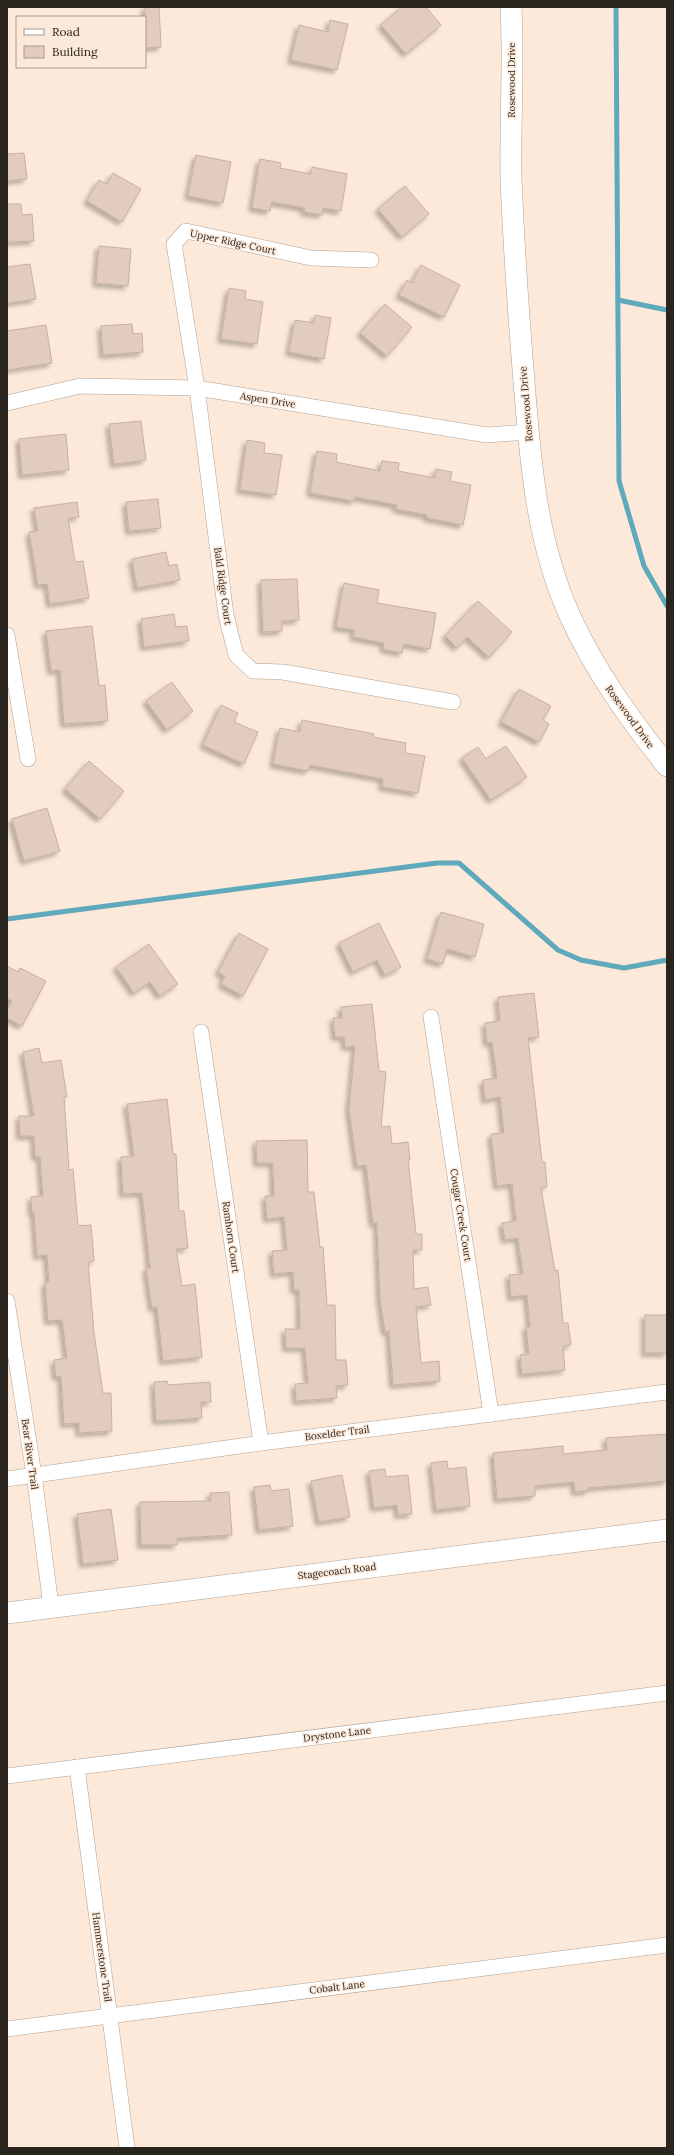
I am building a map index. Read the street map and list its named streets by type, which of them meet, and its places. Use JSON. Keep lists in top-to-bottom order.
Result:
{
  "streets": {
    "main road": ["Rosewood Drive", "Stagecoach Road"],
    "street": [
      "Upper Ridge Court",
      "Aspen Drive",
      "Bald Ridge Court",
      "Cougar Creek Court",
      "Ramhorn Court",
      "Boxelder Trail",
      "Bear River Trail",
      "Drystone Lane",
      "Hammerstone Trail",
      "Cobalt Lane"
    ]
  },
  "crossings": [
    ["Rosewood Drive", "Aspen Drive"],
    ["Upper Ridge Court", "Aspen Drive"],
    ["Upper Ridge Court", "Bald Ridge Court"],
    ["Aspen Drive", "Bald Ridge Court"],
    ["Cougar Creek Court", "Boxelder Trail"],
    ["Ramhorn Court", "Boxelder Trail"],
    ["Boxelder Trail", "Bear River Trail"],
    ["Bear River Trail", "Stagecoach Road"],
    ["Drystone Lane", "Hammerstone Trail"],
    ["Hammerstone Trail", "Cobalt Lane"]
  ],
  "legend": ["Road", "Building"]
}
